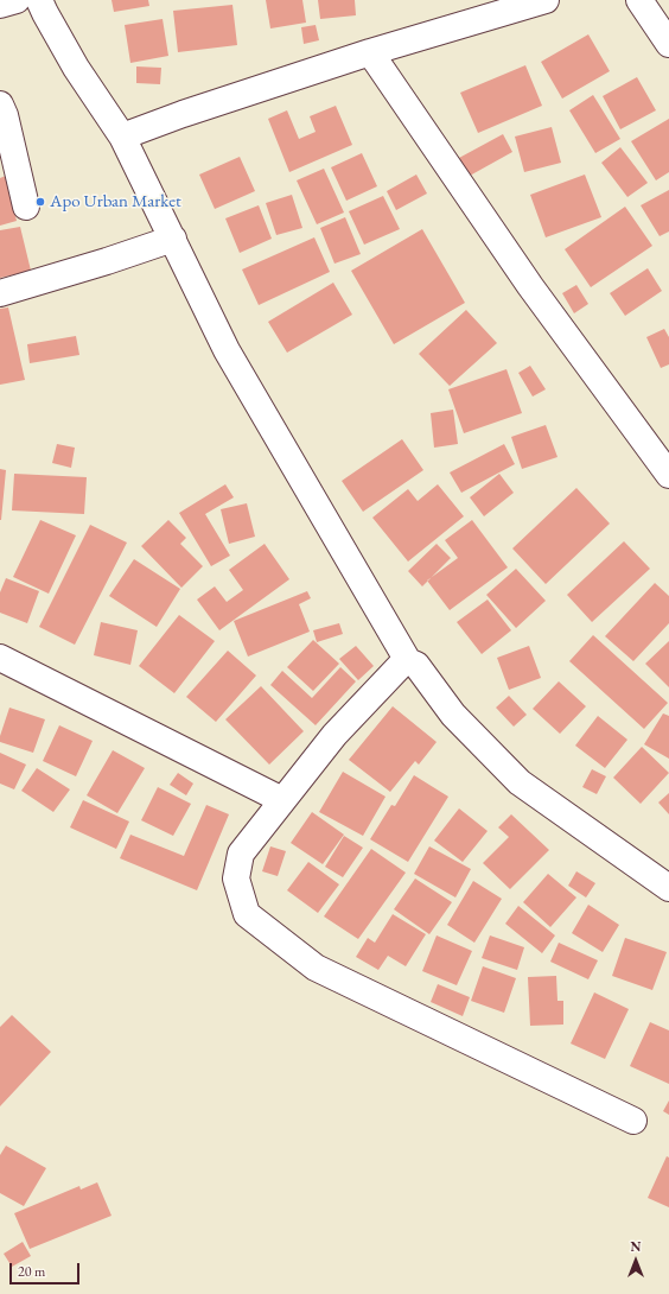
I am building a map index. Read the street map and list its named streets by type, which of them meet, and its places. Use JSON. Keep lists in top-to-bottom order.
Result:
{
  "places": ["Apo Urban Market"],
  "scale_bar": "20 m",
  "north": "top"
}
